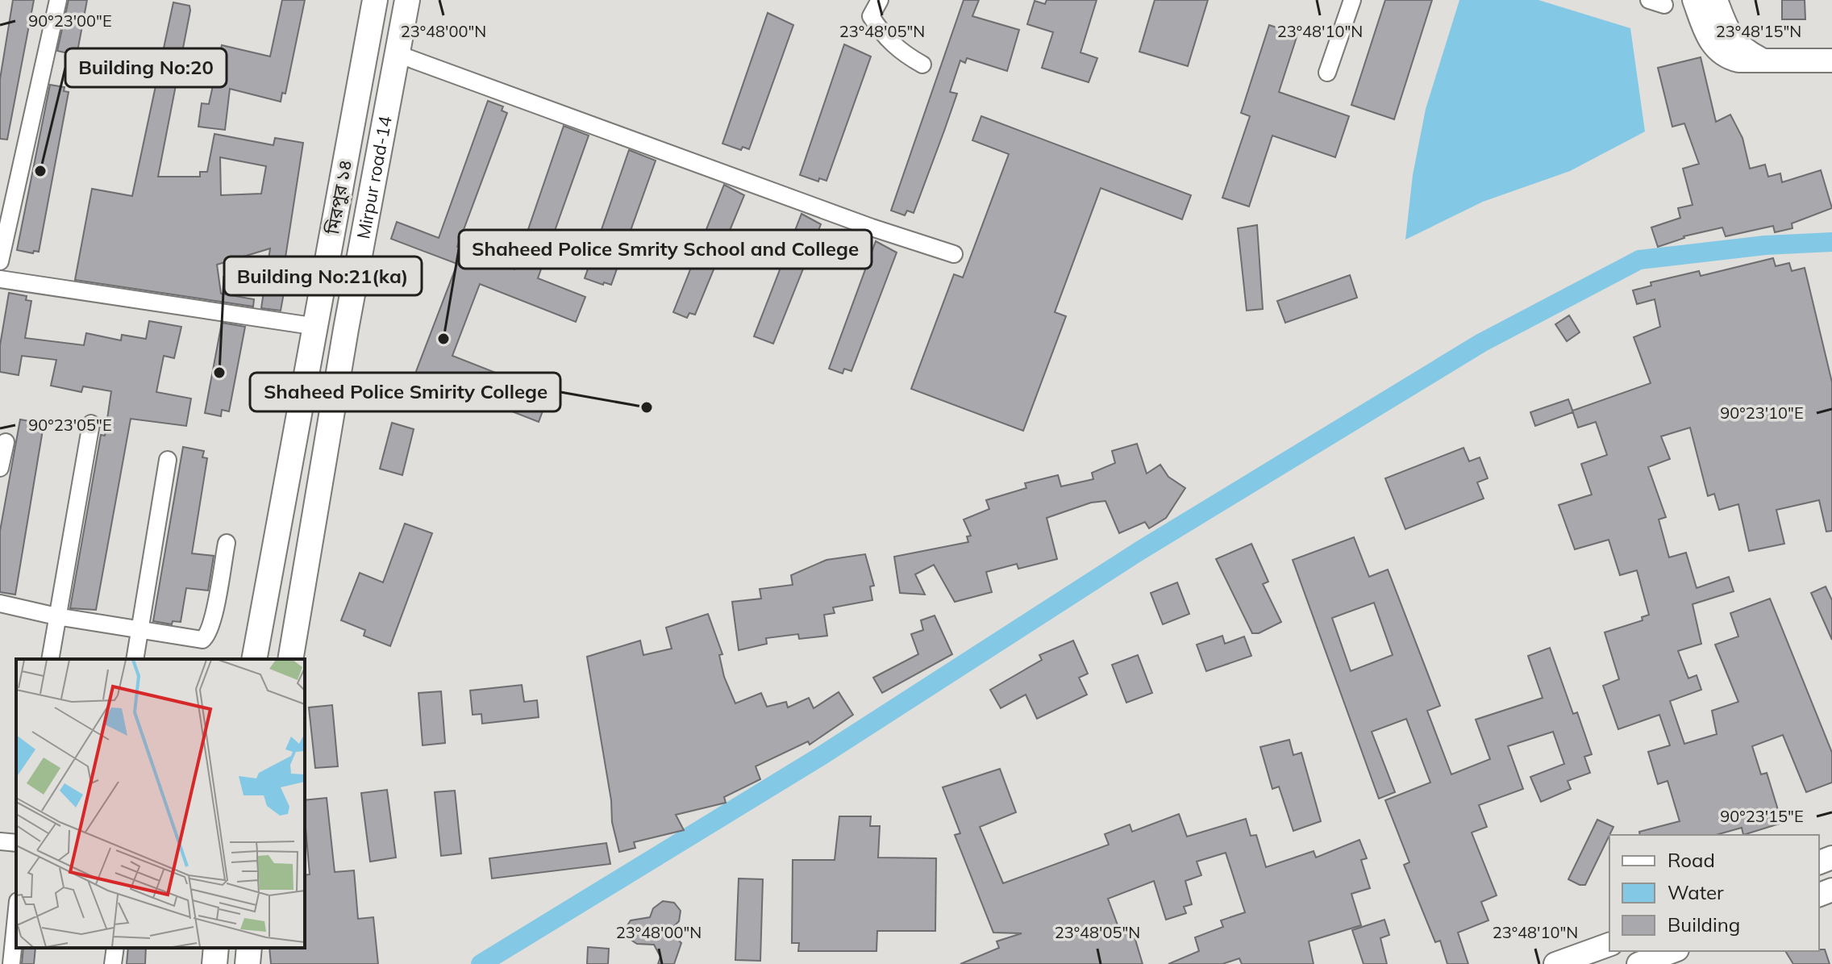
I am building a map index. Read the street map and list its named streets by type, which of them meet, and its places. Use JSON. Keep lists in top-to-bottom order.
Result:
{
  "streets": {
    "main road": ["Mirpur road-14", "মিরপুর ১৪"]
  },
  "places": [
    "Building No:20",
    "Shaheed Police Smrity School and College",
    "Building No:21(ka)",
    "Shaheed Police Smirity College"
  ],
  "legend": ["Road", "Water", "Building"],
  "coordinates": [
    "90°23'00\"E",
    "23°48'00\"N",
    "23°48'05\"N",
    "23°48'10\"N",
    "23°48'15\"N",
    "90°23'10\"E",
    "90°23'05\"E",
    "90°23'15\"E"
  ]
}
